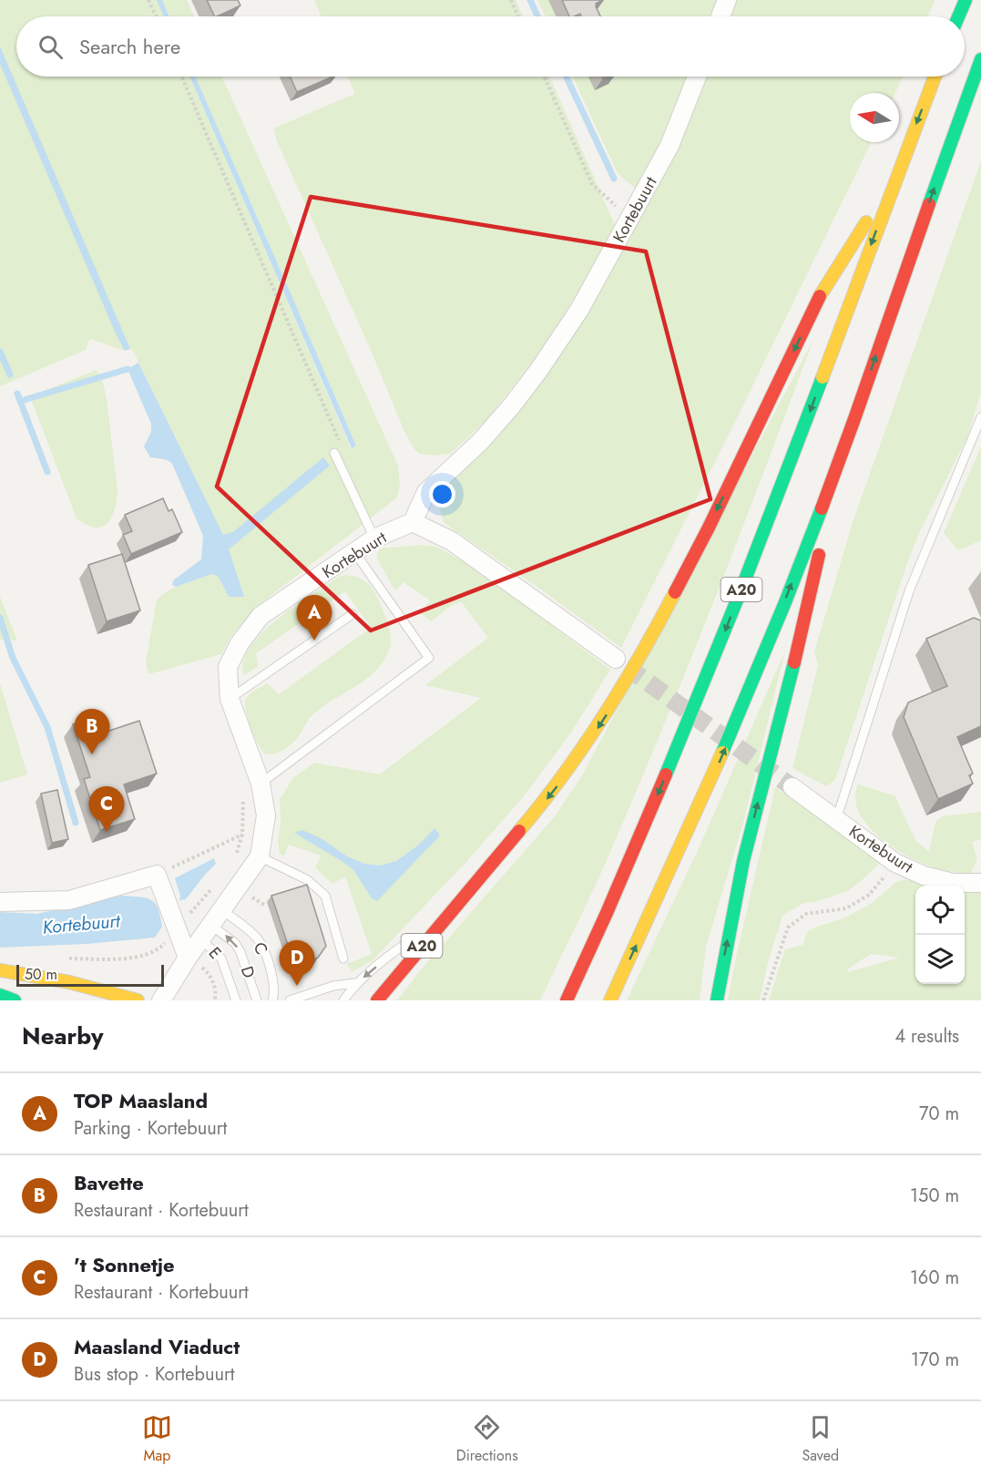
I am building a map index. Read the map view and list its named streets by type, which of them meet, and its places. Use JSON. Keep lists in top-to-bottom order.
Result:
{
  "streets": {
    "main road": ["A20"],
    "street": ["Kortebuurt"],
    "lane": ["C", "E", "D"]
  },
  "crossings": [
    ["Kortebuurt", "C"],
    ["Kortebuurt", "E"],
    ["Kortebuurt", "D"],
    ["C", "E"],
    ["C", "D"],
    ["E", "D"]
  ],
  "one_way": ["D"],
  "water": ["Kortebuurt"],
  "scale_bar": "50 m",
  "north": "left",
  "page": {
    "search": "Search here",
    "pins": [
      "A",
      "B",
      "C",
      "D"
    ],
    "scale": "50 m",
    "heading": ["Nearby", "4 results"],
    "list": [
      {
        "mark": "A",
        "name": "TOP Maasland",
        "note": "Parking · Kortebuurt",
        "value": "70 m"
      },
      {
        "mark": "B",
        "name": "Bavette",
        "note": "Restaurant · Kortebuurt",
        "value": "150 m"
      },
      {
        "mark": "C",
        "name": "'t Sonnetje",
        "note": "Restaurant · Kortebuurt",
        "value": "160 m"
      },
      {
        "mark": "D",
        "name": "Maasland Viaduct",
        "note": "Bus stop · Kortebuurt",
        "value": "170 m"
      }
    ],
    "nav": ["Map", "Directions", "Saved"]
  }
}
